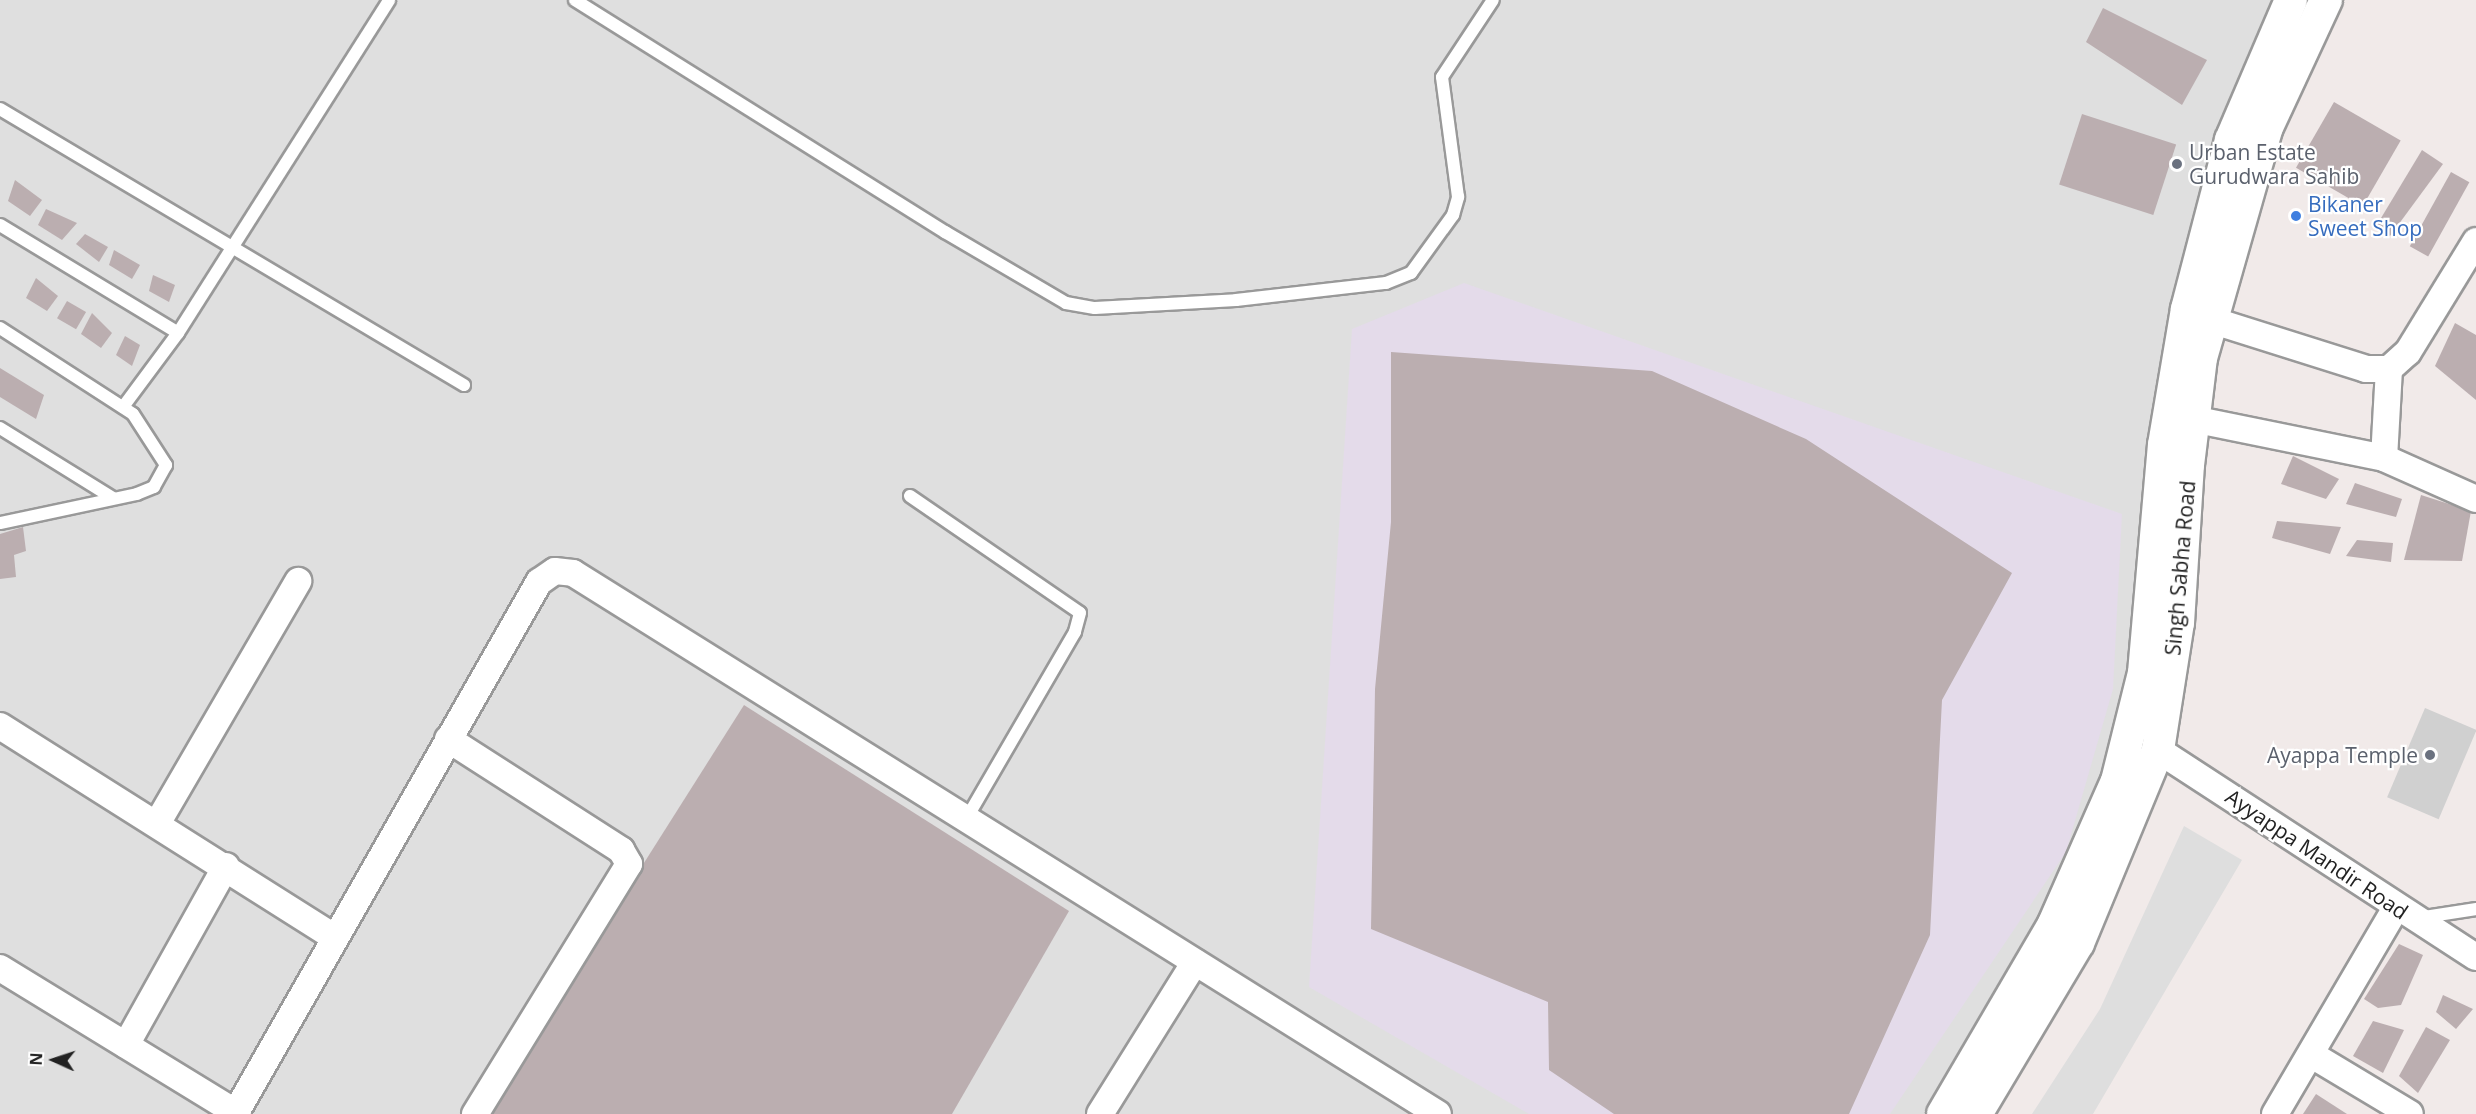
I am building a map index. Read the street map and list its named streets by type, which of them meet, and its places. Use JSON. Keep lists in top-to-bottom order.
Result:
{
  "streets": {
    "street": ["Singh Sabha Road", "Ayyappa Mandir Road"]
  },
  "crossings": [
    ["Singh Sabha Road", "Ayyappa Mandir Road"]
  ],
  "places": ["Urban Estate Gurudwara Sahib", "Bikaner Sweet Shop", "Ayappa Temple"],
  "north": "left"
}
